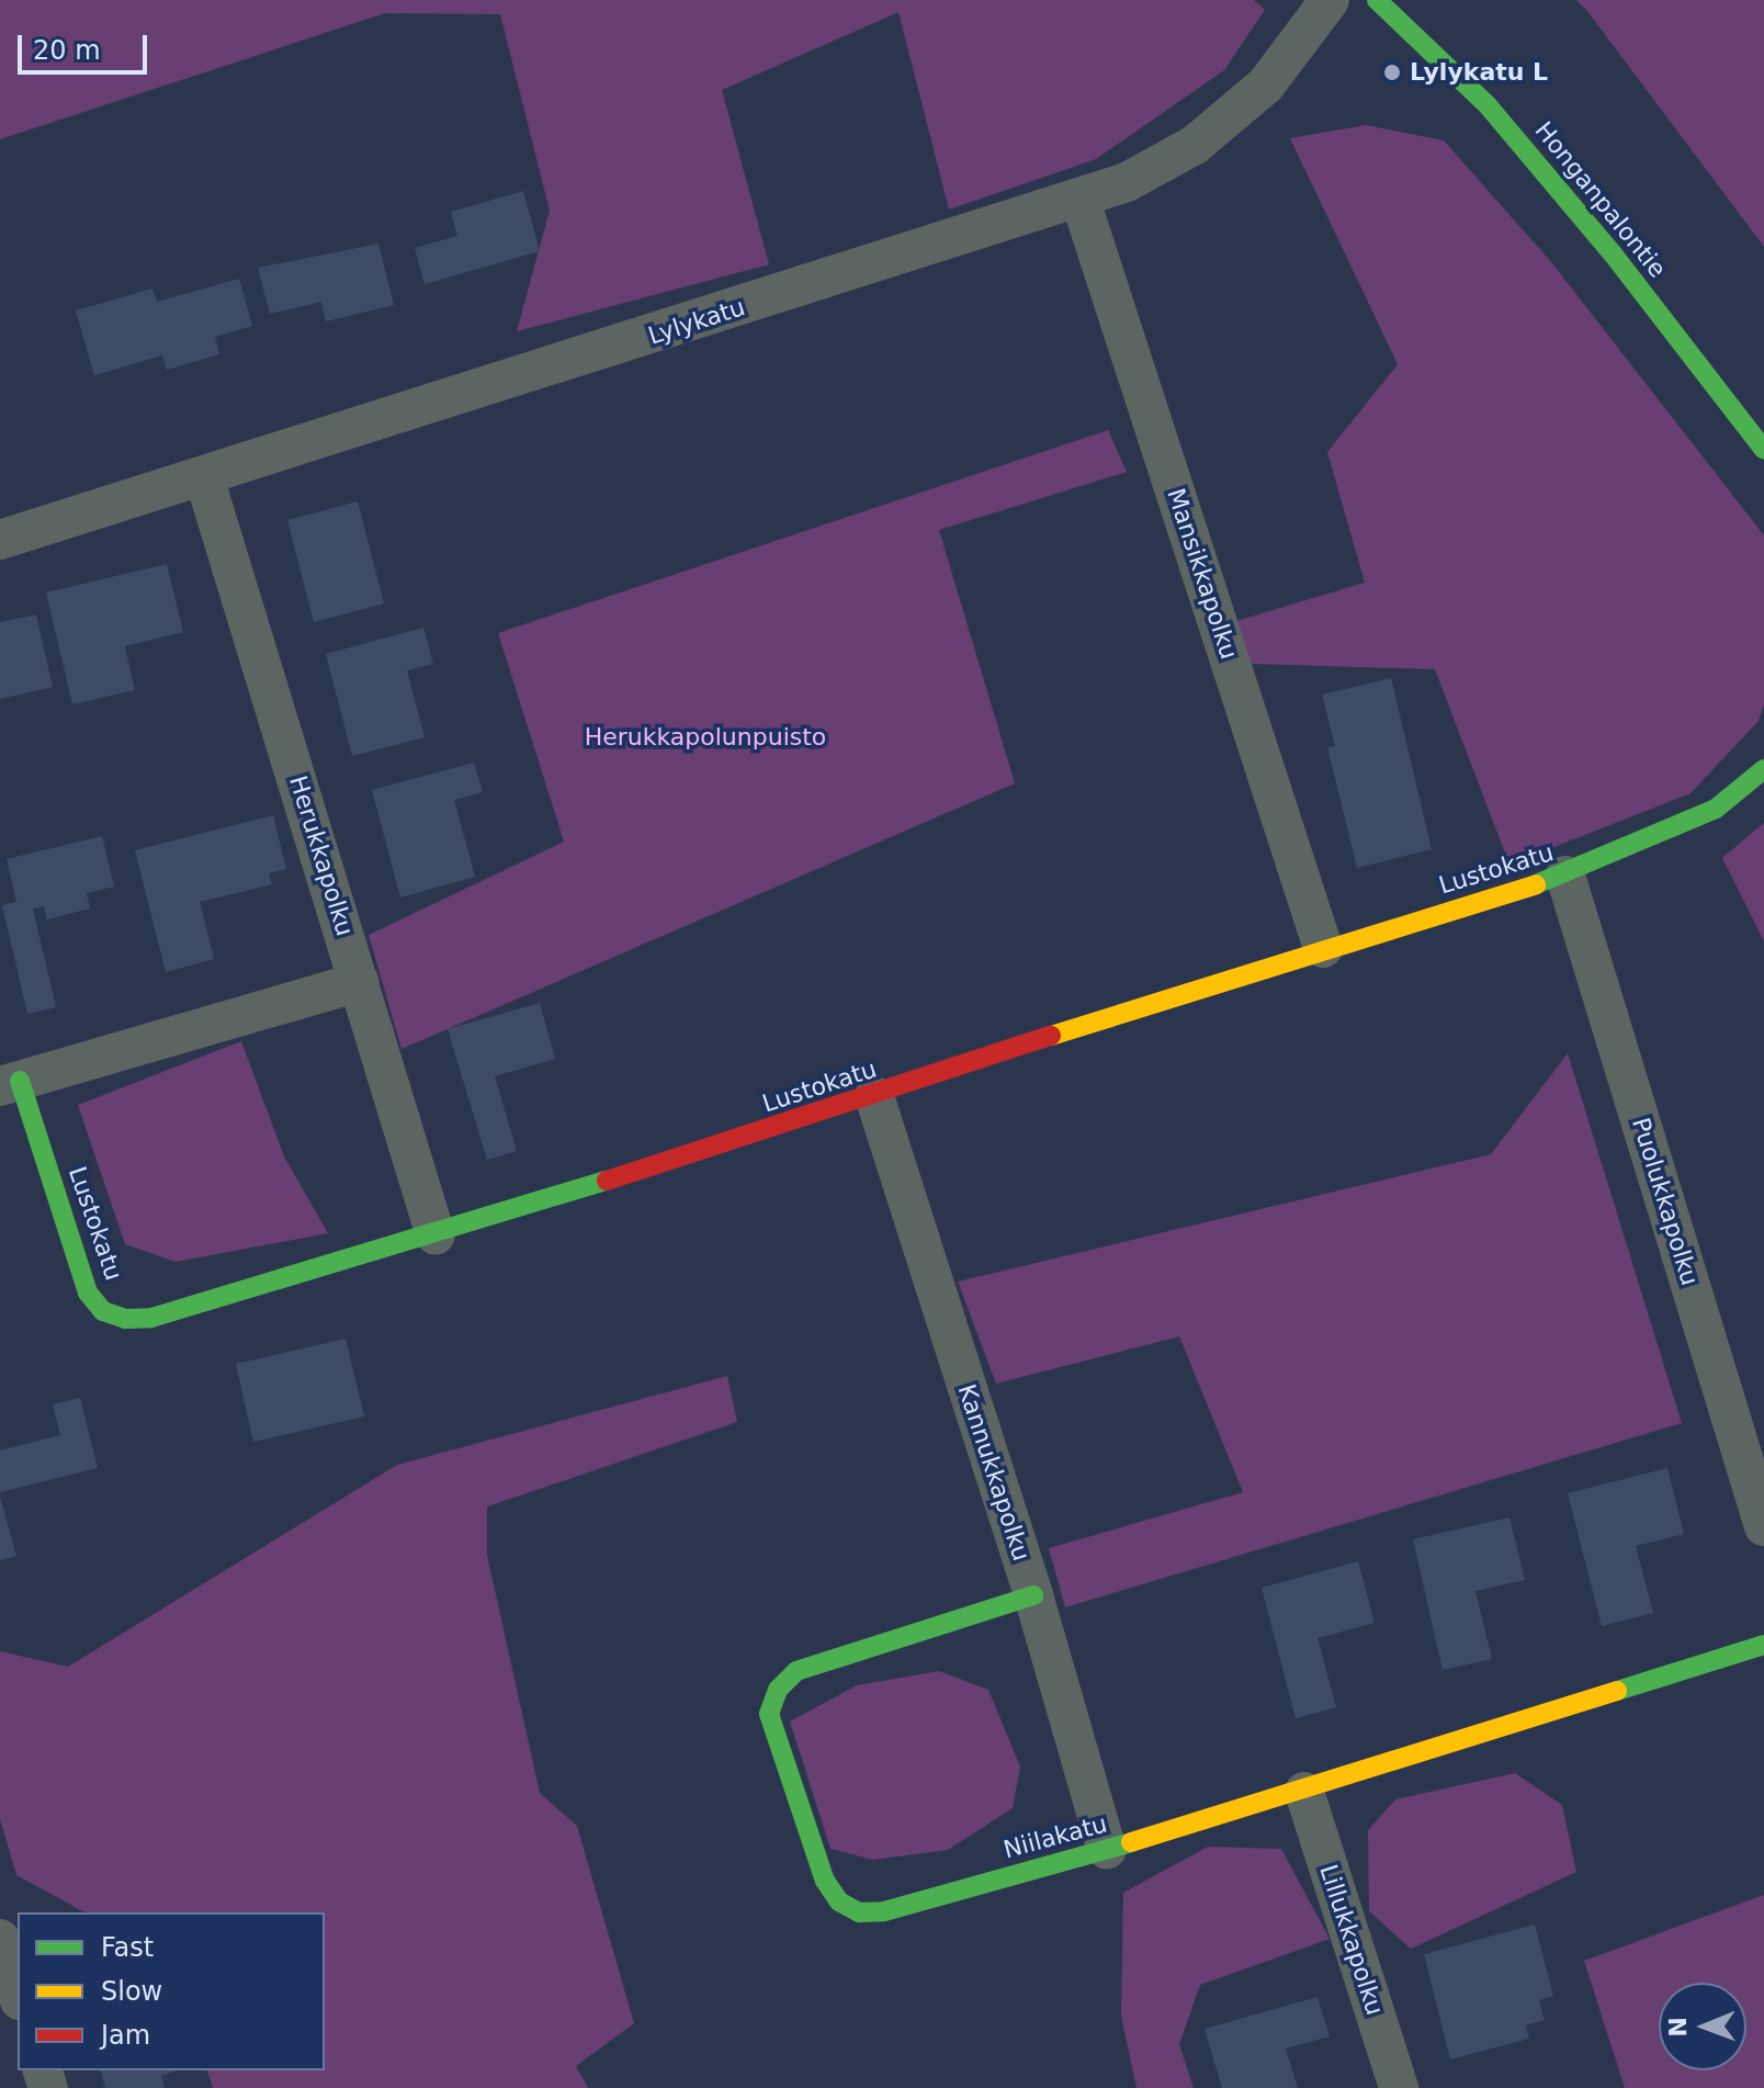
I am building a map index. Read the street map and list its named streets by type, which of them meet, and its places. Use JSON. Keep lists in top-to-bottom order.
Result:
{
  "streets": {
    "street": [
      "Honganpalontie",
      "Lylykatu",
      "Mansikkapolku",
      "Herukkapolku",
      "Lustokatu",
      "Puolukkapolku",
      "Kannukkapolku",
      "Niilakatu",
      "Lillukkapolku"
    ]
  },
  "crossings": [
    ["Lylykatu", "Mansikkapolku"],
    ["Lylykatu", "Herukkapolku"],
    ["Mansikkapolku", "Lustokatu"],
    ["Herukkapolku", "Lustokatu"],
    ["Lustokatu", "Puolukkapolku"],
    ["Lustokatu", "Kannukkapolku"],
    ["Kannukkapolku", "Niilakatu"],
    ["Niilakatu", "Lillukkapolku"]
  ],
  "parks": ["Herukkapolunpuisto"],
  "places": ["Lylykatu L"],
  "legend": ["Fast", "Slow", "Jam"],
  "scale_bar": "20 m",
  "north": "left"
}
